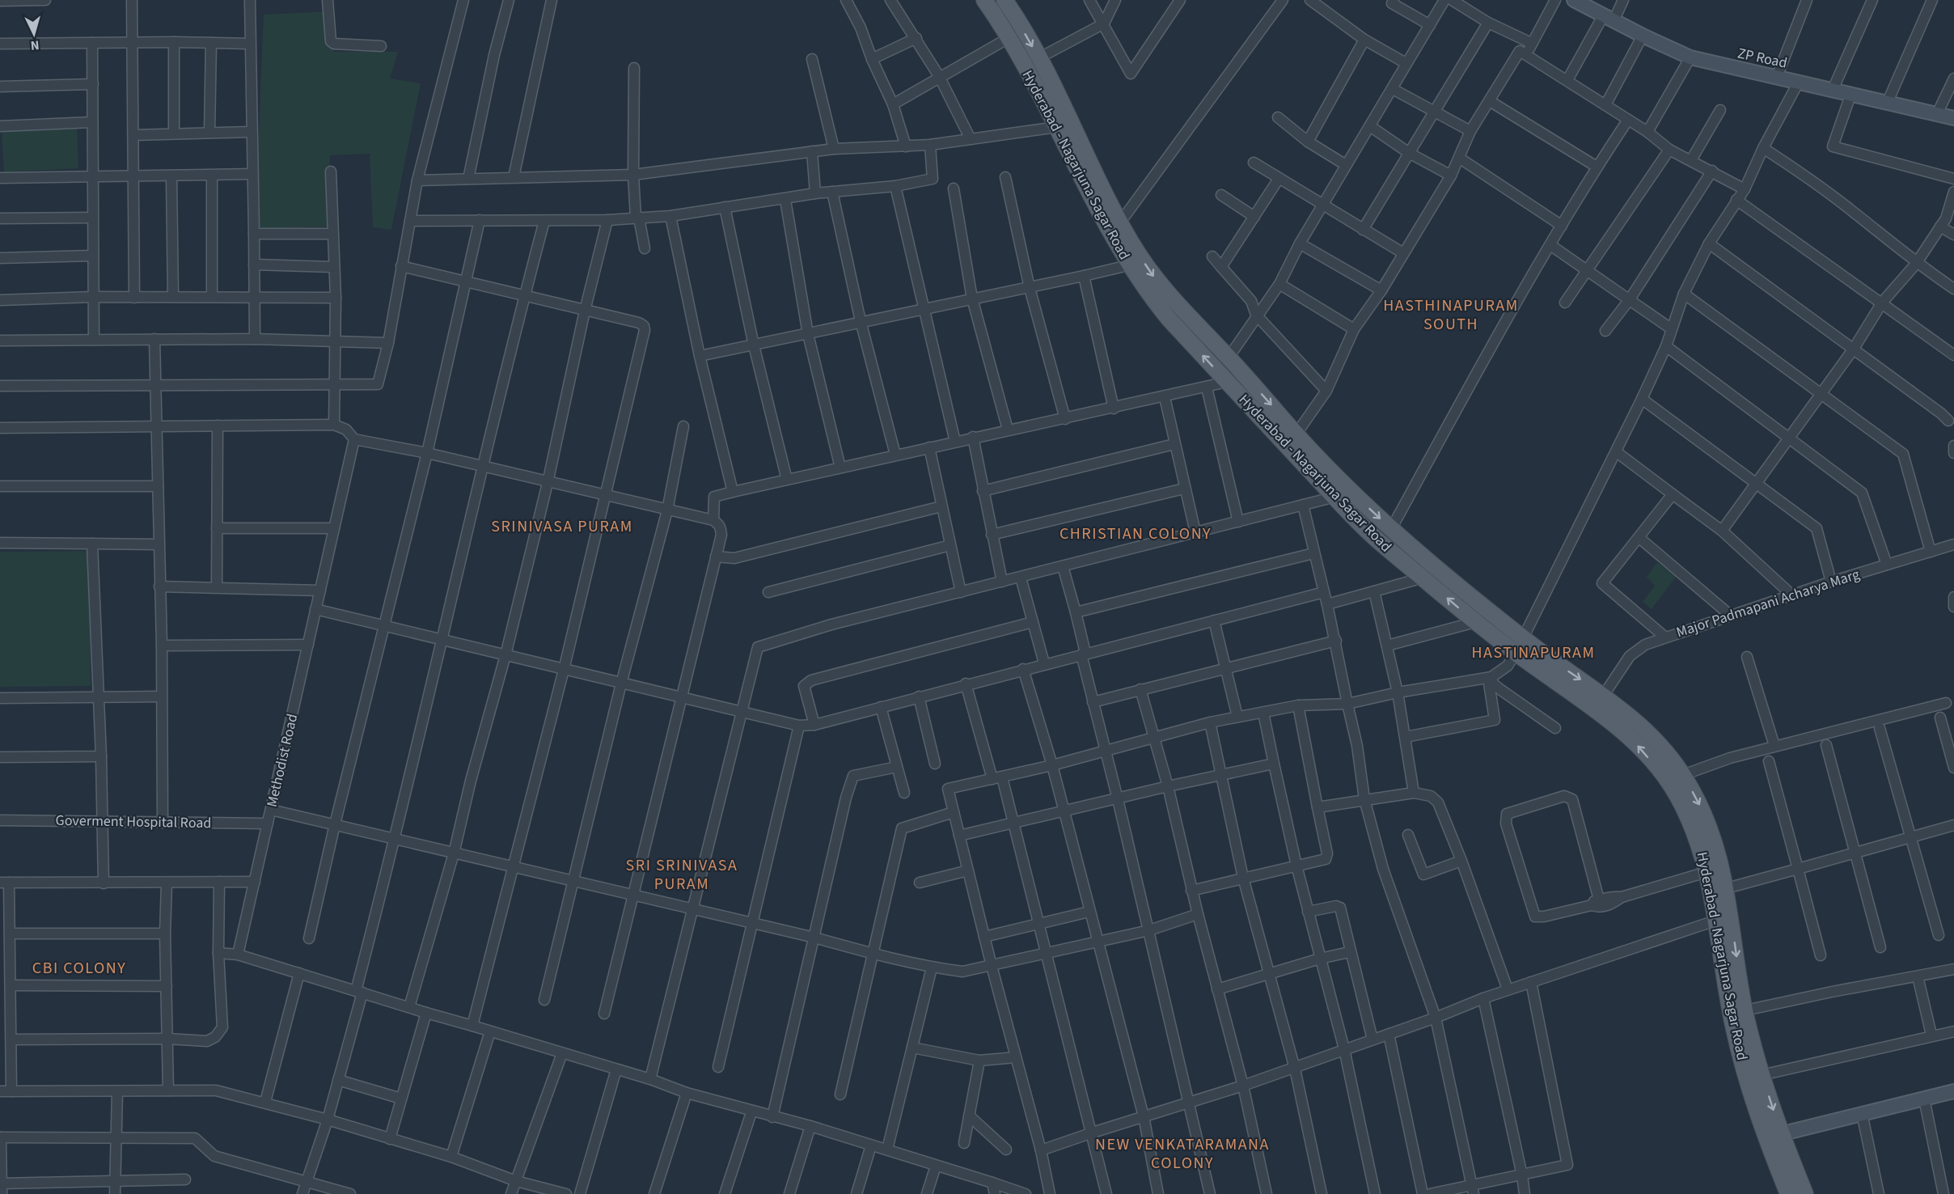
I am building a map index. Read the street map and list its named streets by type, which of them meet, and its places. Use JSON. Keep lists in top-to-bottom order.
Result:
{
  "streets": {
    "main road": ["Hyderabad - Nagarjuna Sagar Road"],
    "street": [
      "ZP Road",
      "Major Padmapani Acharya Marg",
      "Methodist Road",
      "Goverment Hospital Road"
    ]
  },
  "crossings": [
    ["Hyderabad - Nagarjuna Sagar Road", "Major Padmapani Acharya Marg"],
    ["Methodist Road", "Goverment Hospital Road"]
  ],
  "districts": [
    "HASTHINAPURAM SOUTH",
    "SRINIVASA PURAM",
    "CHRISTIAN COLONY",
    "HASTINAPURAM",
    "SRI SRINIVASA PURAM",
    "CBI COLONY",
    "NEW VENKATARAMANA COLONY"
  ],
  "north": "bottom"
}
